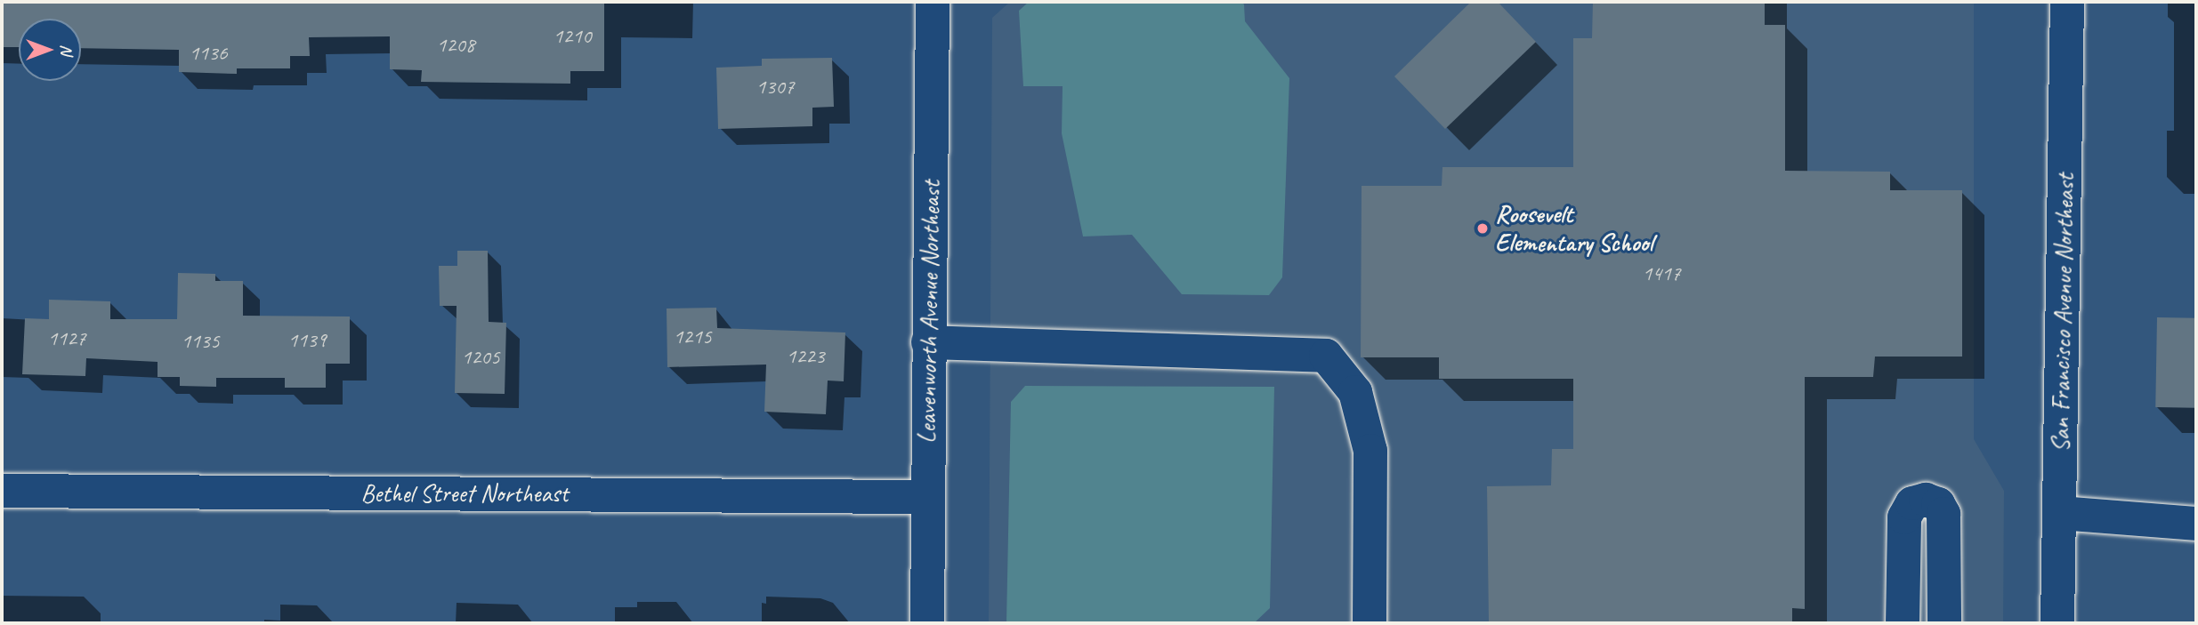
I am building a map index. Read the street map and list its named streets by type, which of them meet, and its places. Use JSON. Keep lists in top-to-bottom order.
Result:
{
  "streets": {
    "street": ["Leavenworth Avenue Northeast", "San Francisco Avenue Northeast", "Bethel Street Northeast"]
  },
  "crossings": [
    ["Leavenworth Avenue Northeast", "Bethel Street Northeast"]
  ],
  "places": ["Roosevelt Elementary School"],
  "house_numbers": [
    "1210",
    "1208",
    "1136",
    "1307",
    "1417",
    "1215",
    "1127",
    "1139",
    "1135",
    "1223",
    "1205"
  ],
  "north": "right"
}
